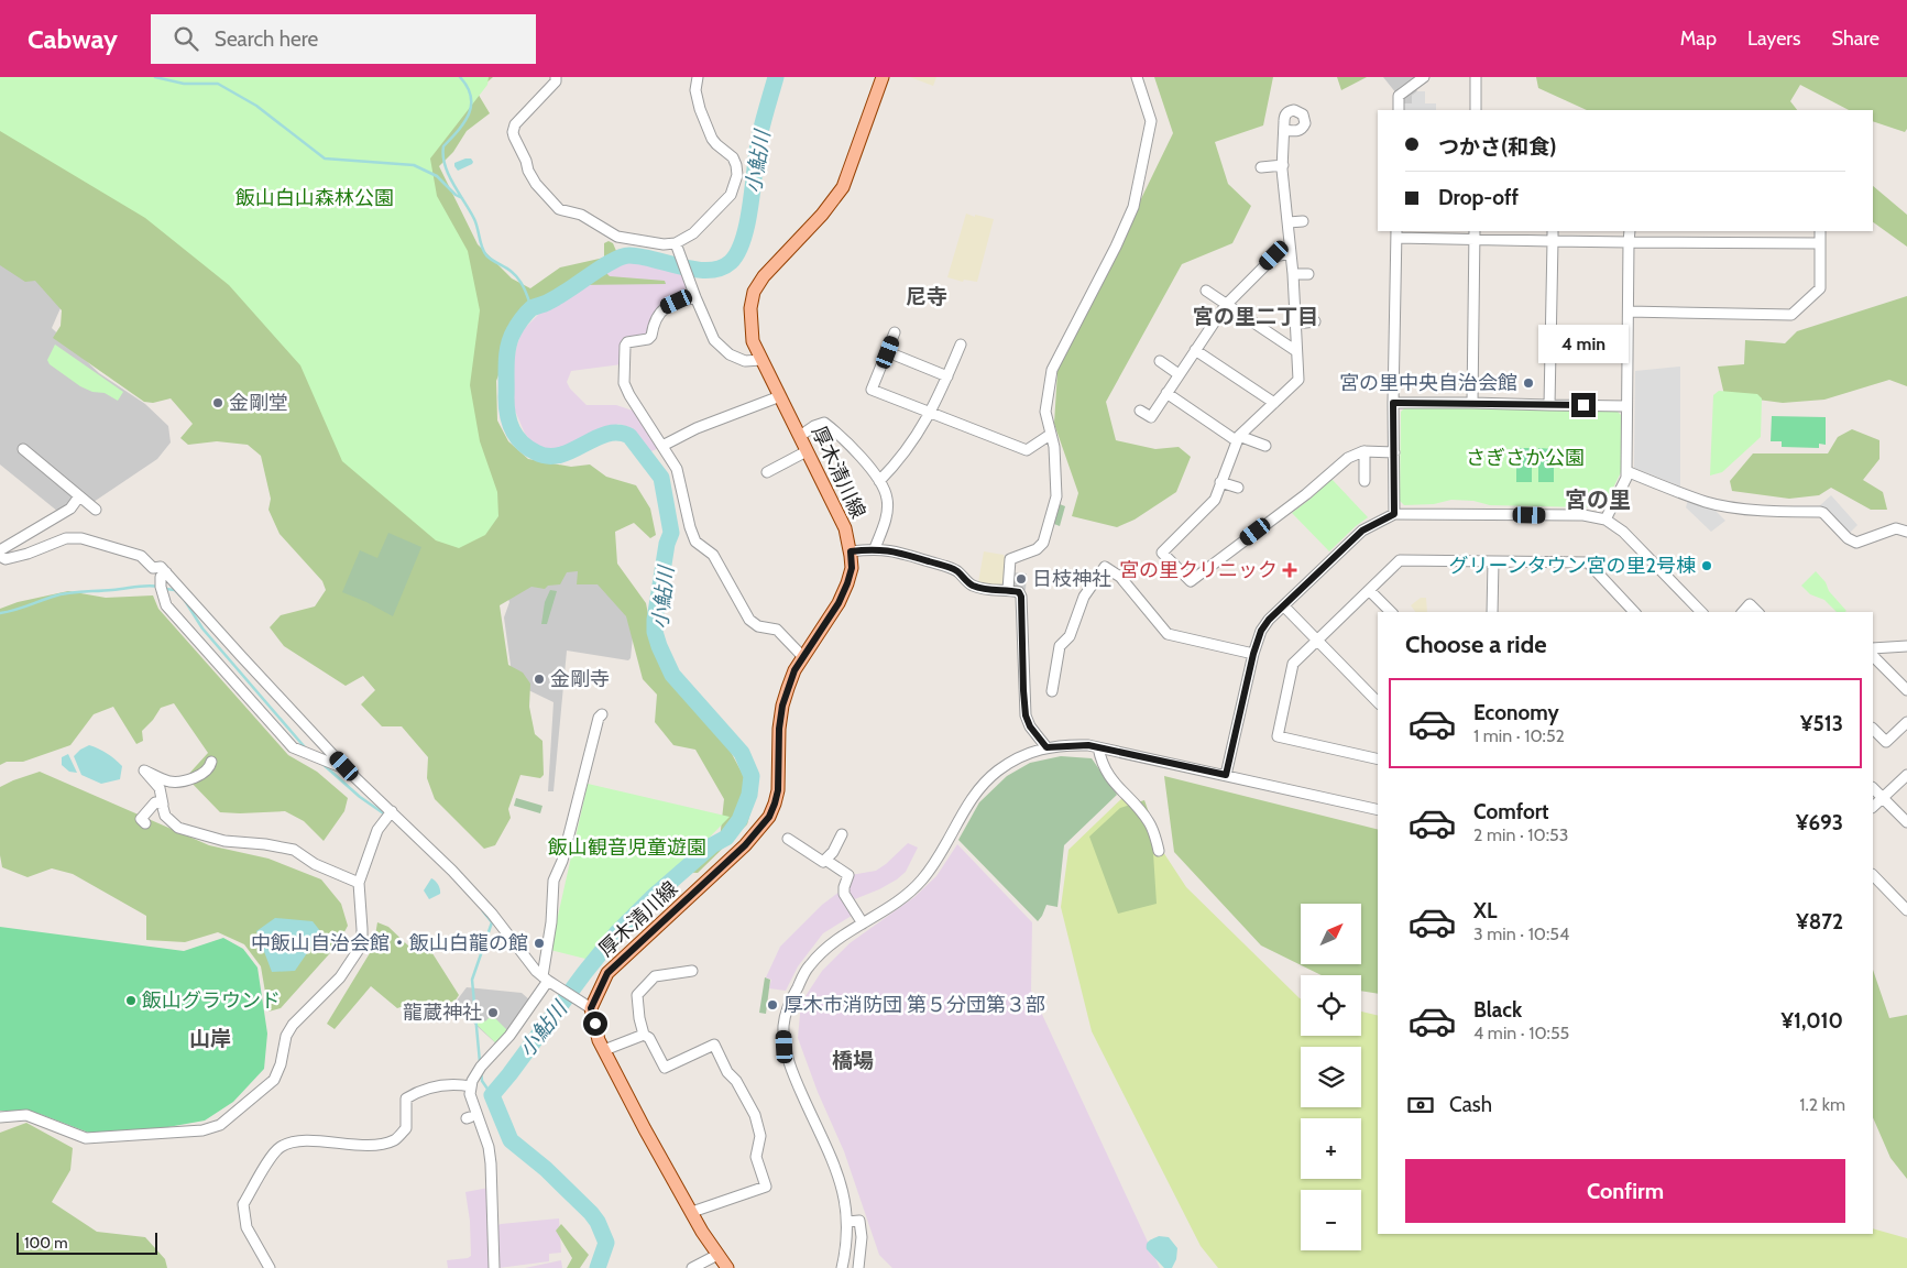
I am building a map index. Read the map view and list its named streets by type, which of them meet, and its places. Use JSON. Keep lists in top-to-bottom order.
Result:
{
  "streets": {
    "main road": ["厚木清川線"]
  },
  "districts": [
    "尼寺",
    "宮の里二丁目",
    "宮の里",
    "山岸",
    "橋場"
  ],
  "water": ["小鮎川"],
  "parks": ["飯山白山森林公園", "さぎさか公園", "飯山観音児童遊園"],
  "places": {
    "other": [
      "宮の里中央自治会館",
      "金剛堂",
      "グリーンタウン宮の里2号棟",
      "日枝神社",
      "金剛寺",
      "中飯山自治会館・飯山白龍の館",
      "飯山グラウンド",
      "厚木市消防団 第５分団第３部",
      "龍蔵神社"
    ],
    "health": ["宮の里クリニック"]
  },
  "scale_bar": "100 m",
  "north": "top right",
  "page": {
    "header": "Cabway",
    "search": "Search here",
    "nav": ["Map", "Layers", "Share"],
    "banner": ["つかさ(和食)", "Drop-off"],
    "bubble": "4 min",
    "heading": "Choose a ride",
    "list": [
      {
        "name": "Economy",
        "note": "1 min · 10:52",
        "value": "¥513"
      },
      {
        "name": "Comfort",
        "note": "2 min · 10:53",
        "value": "¥693"
      },
      {
        "name": "XL",
        "note": "3 min · 10:54",
        "value": "¥872"
      },
      {
        "name": "Black",
        "note": "4 min · 10:55",
        "value": "¥1,010"
      }
    ],
    "map_buttons": ["+", "−"],
    "pay": ["Cash", "1.2 km"],
    "buttons": "Confirm",
    "scale": "100 m"
  }
}
